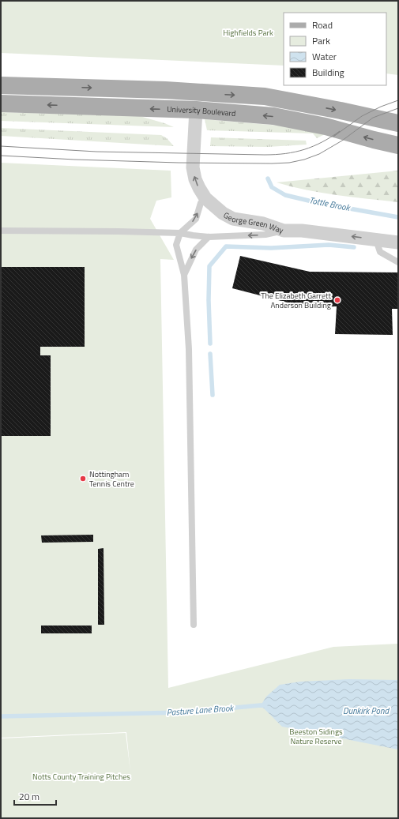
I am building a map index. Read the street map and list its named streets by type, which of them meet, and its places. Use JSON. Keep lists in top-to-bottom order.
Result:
{
  "streets": {
    "main road": ["University Boulevard"],
    "street": ["George Green Way"]
  },
  "crossings": [
    ["University Boulevard", "George Green Way"]
  ],
  "water": ["Tottle Brook", "Pasture Lane Brook", "Dunkirk Pond"],
  "parks": ["Highfields Park", "Beeston Sidings Nature Reserve", "Notts County Training Pitches"],
  "places": ["The Elizabeth Garrett Anderson Building", "Nottingham Tennis Centre"],
  "legend": [
    "Road",
    "Park",
    "Water",
    "Building"
  ],
  "scale_bar": "20 m"
}
